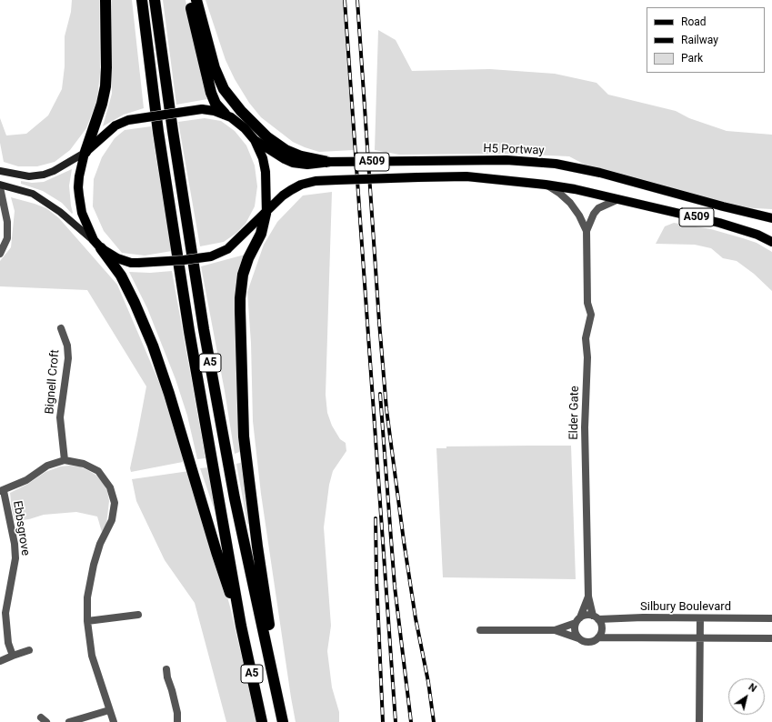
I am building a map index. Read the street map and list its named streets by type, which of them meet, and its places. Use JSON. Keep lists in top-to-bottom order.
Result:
{
  "streets": {
    "highway": ["A5"],
    "main road": ["H5 Portway", "A509"],
    "street": [
      "Bignell Croft",
      "Elder Gate",
      "Ebbsgrove",
      "Silbury Boulevard"
    ]
  },
  "crossings": [
    ["A509", "Elder Gate"],
    ["Elder Gate", "Silbury Boulevard"]
  ],
  "legend": ["Road", "Railway", "Park"],
  "north": "top right"
}
